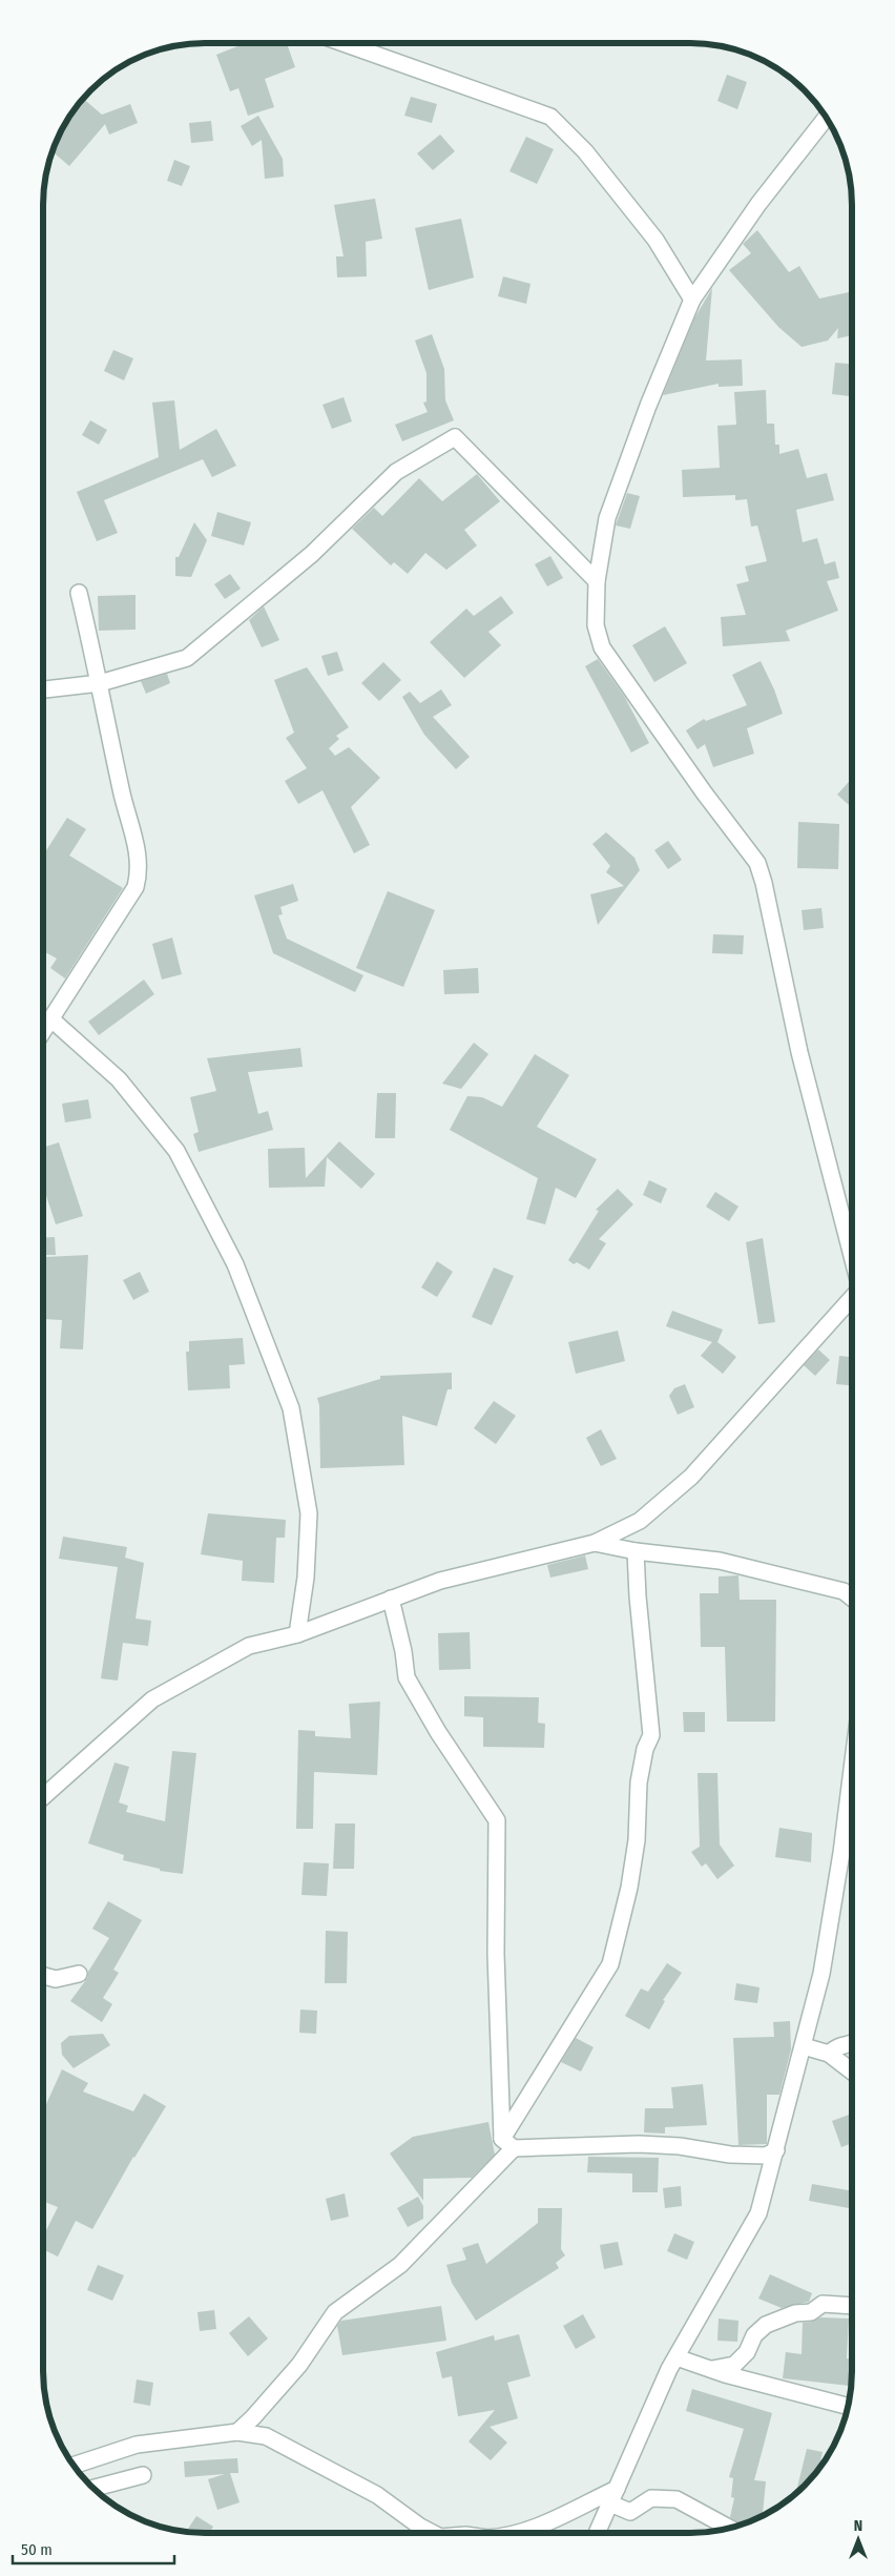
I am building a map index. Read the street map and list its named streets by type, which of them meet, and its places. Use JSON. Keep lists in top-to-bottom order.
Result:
{
  "scale_bar": "50 m",
  "north": "top"
}
